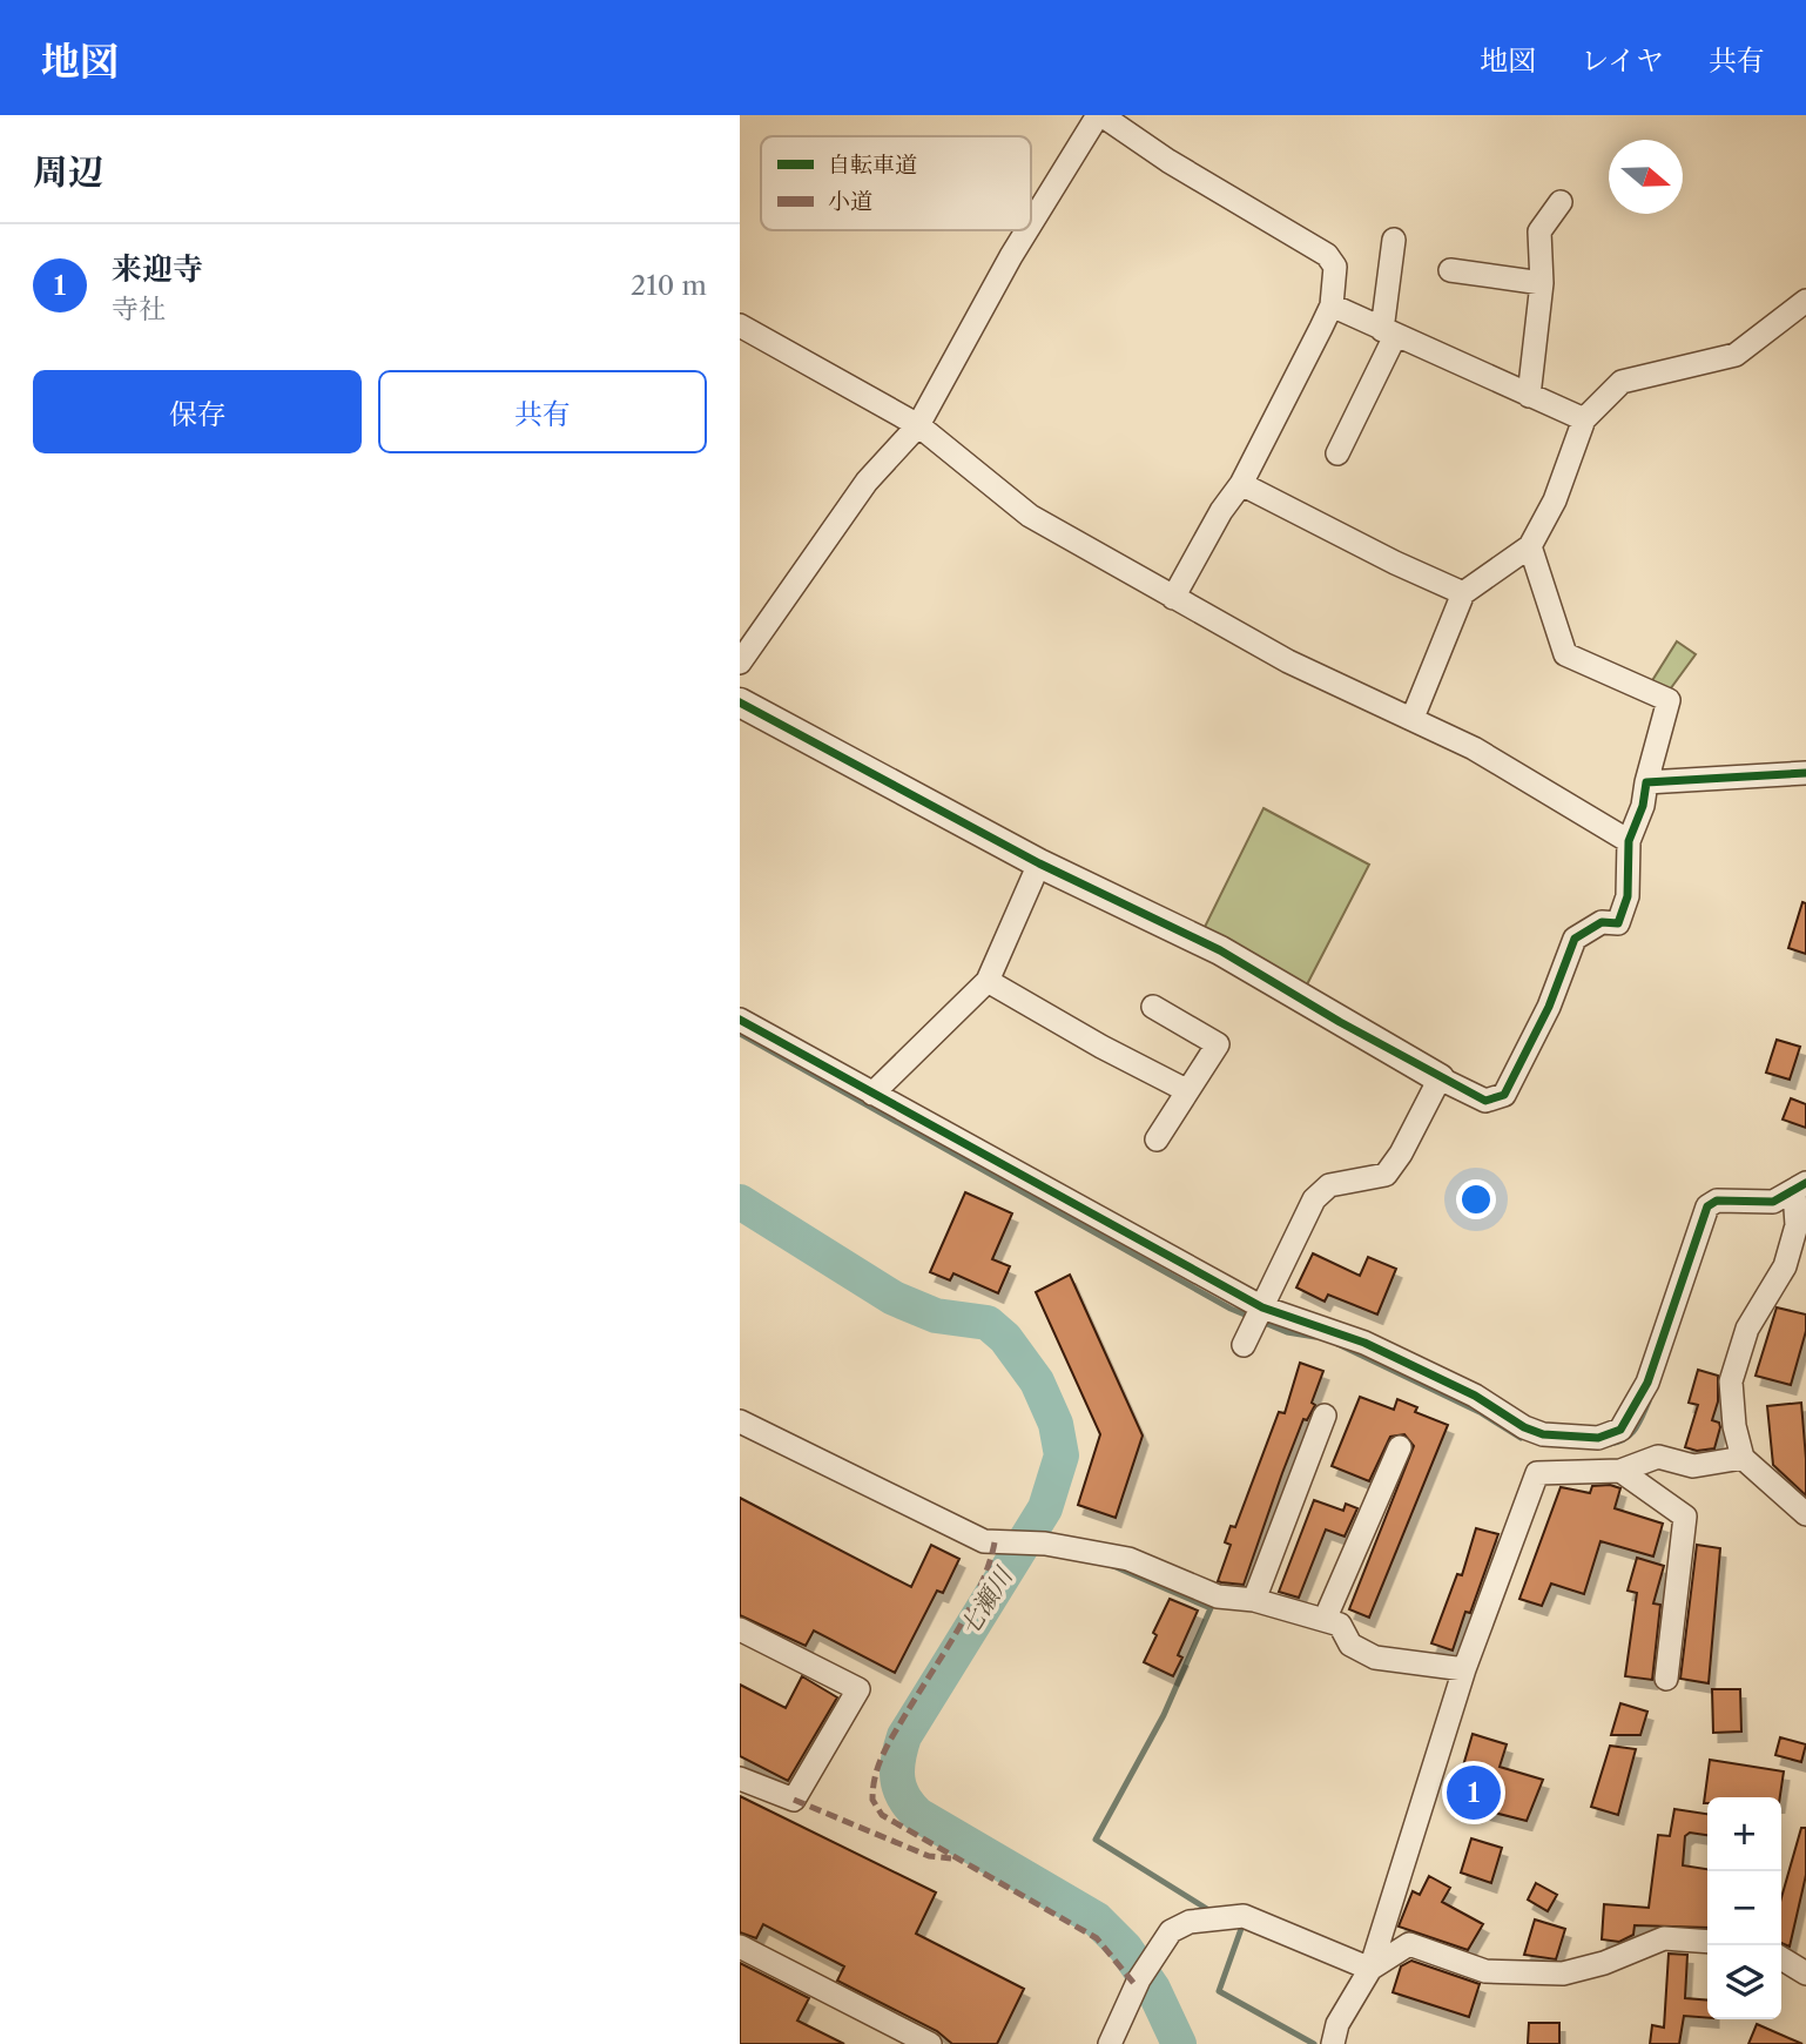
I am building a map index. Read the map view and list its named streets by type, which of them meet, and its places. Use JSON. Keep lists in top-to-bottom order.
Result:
{
  "water": ["七瀬川"],
  "legend": ["自転車道", "小道"],
  "north": "right",
  "page": {
    "header": "地図",
    "nav": ["地図", "レイヤ", "共有"],
    "heading": "周辺",
    "list": [
      {
        "mark": "1",
        "name": "来迎寺",
        "note": "寺社",
        "value": "210 m"
      }
    ],
    "buttons": ["保存", "共有"],
    "pins": "1",
    "map_buttons": ["+", "−"]
  }
}
